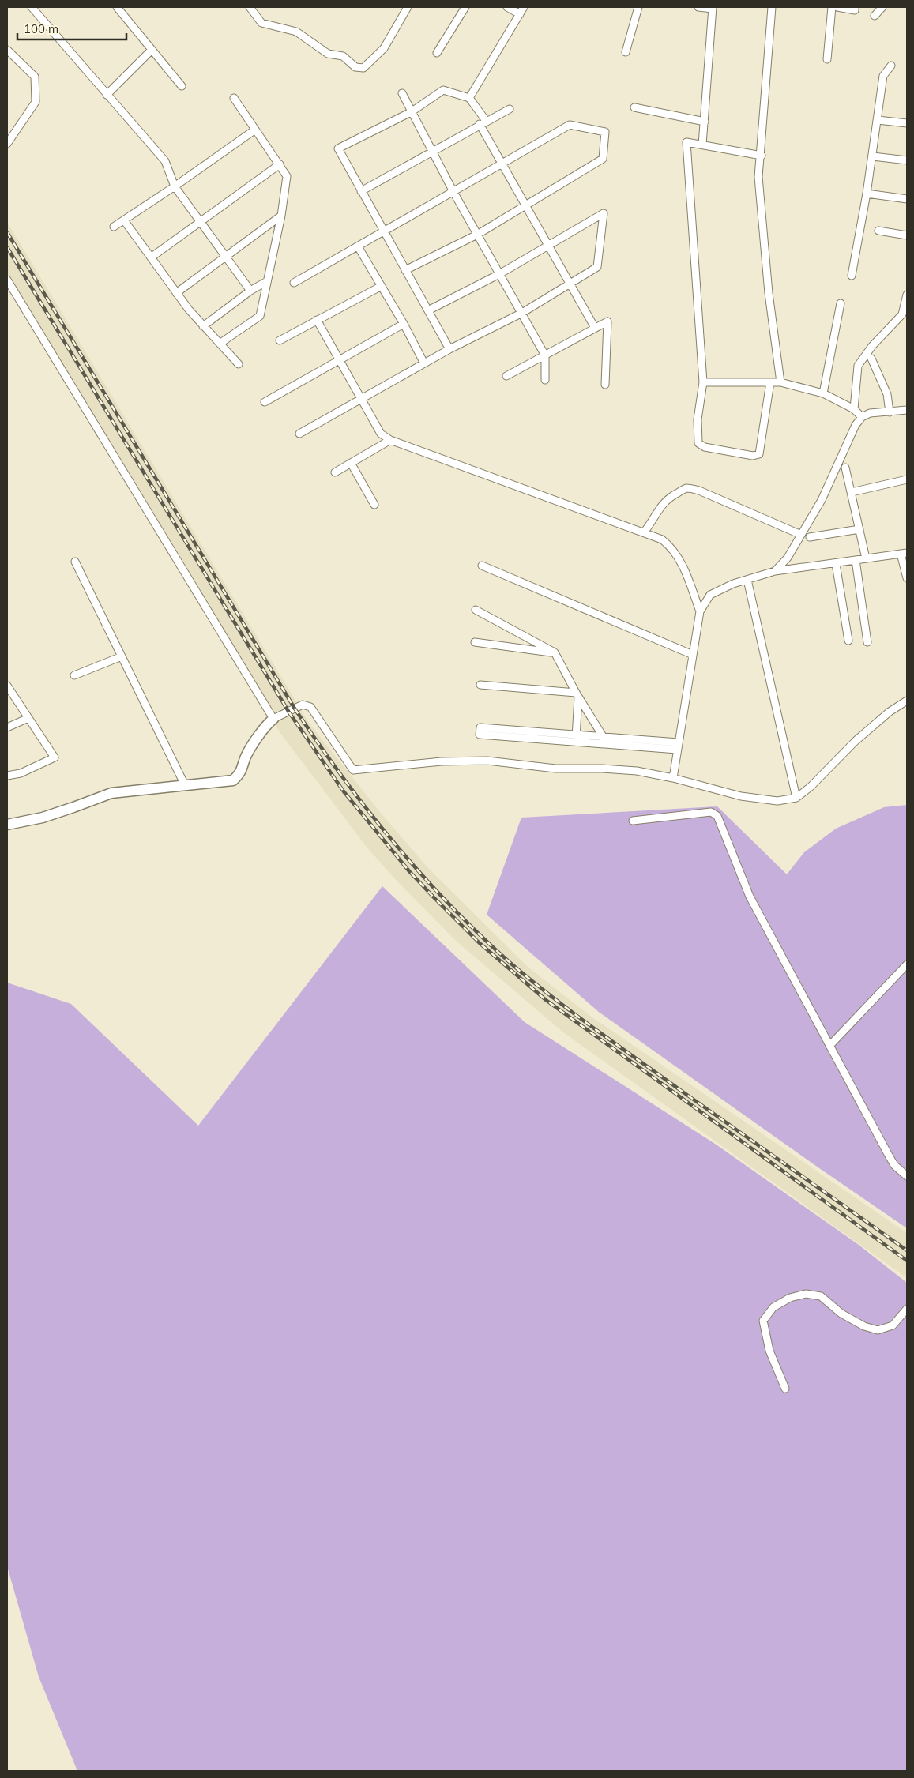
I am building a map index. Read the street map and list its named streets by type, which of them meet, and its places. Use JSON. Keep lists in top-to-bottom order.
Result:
{
  "scale_bar": "100 m"
}
